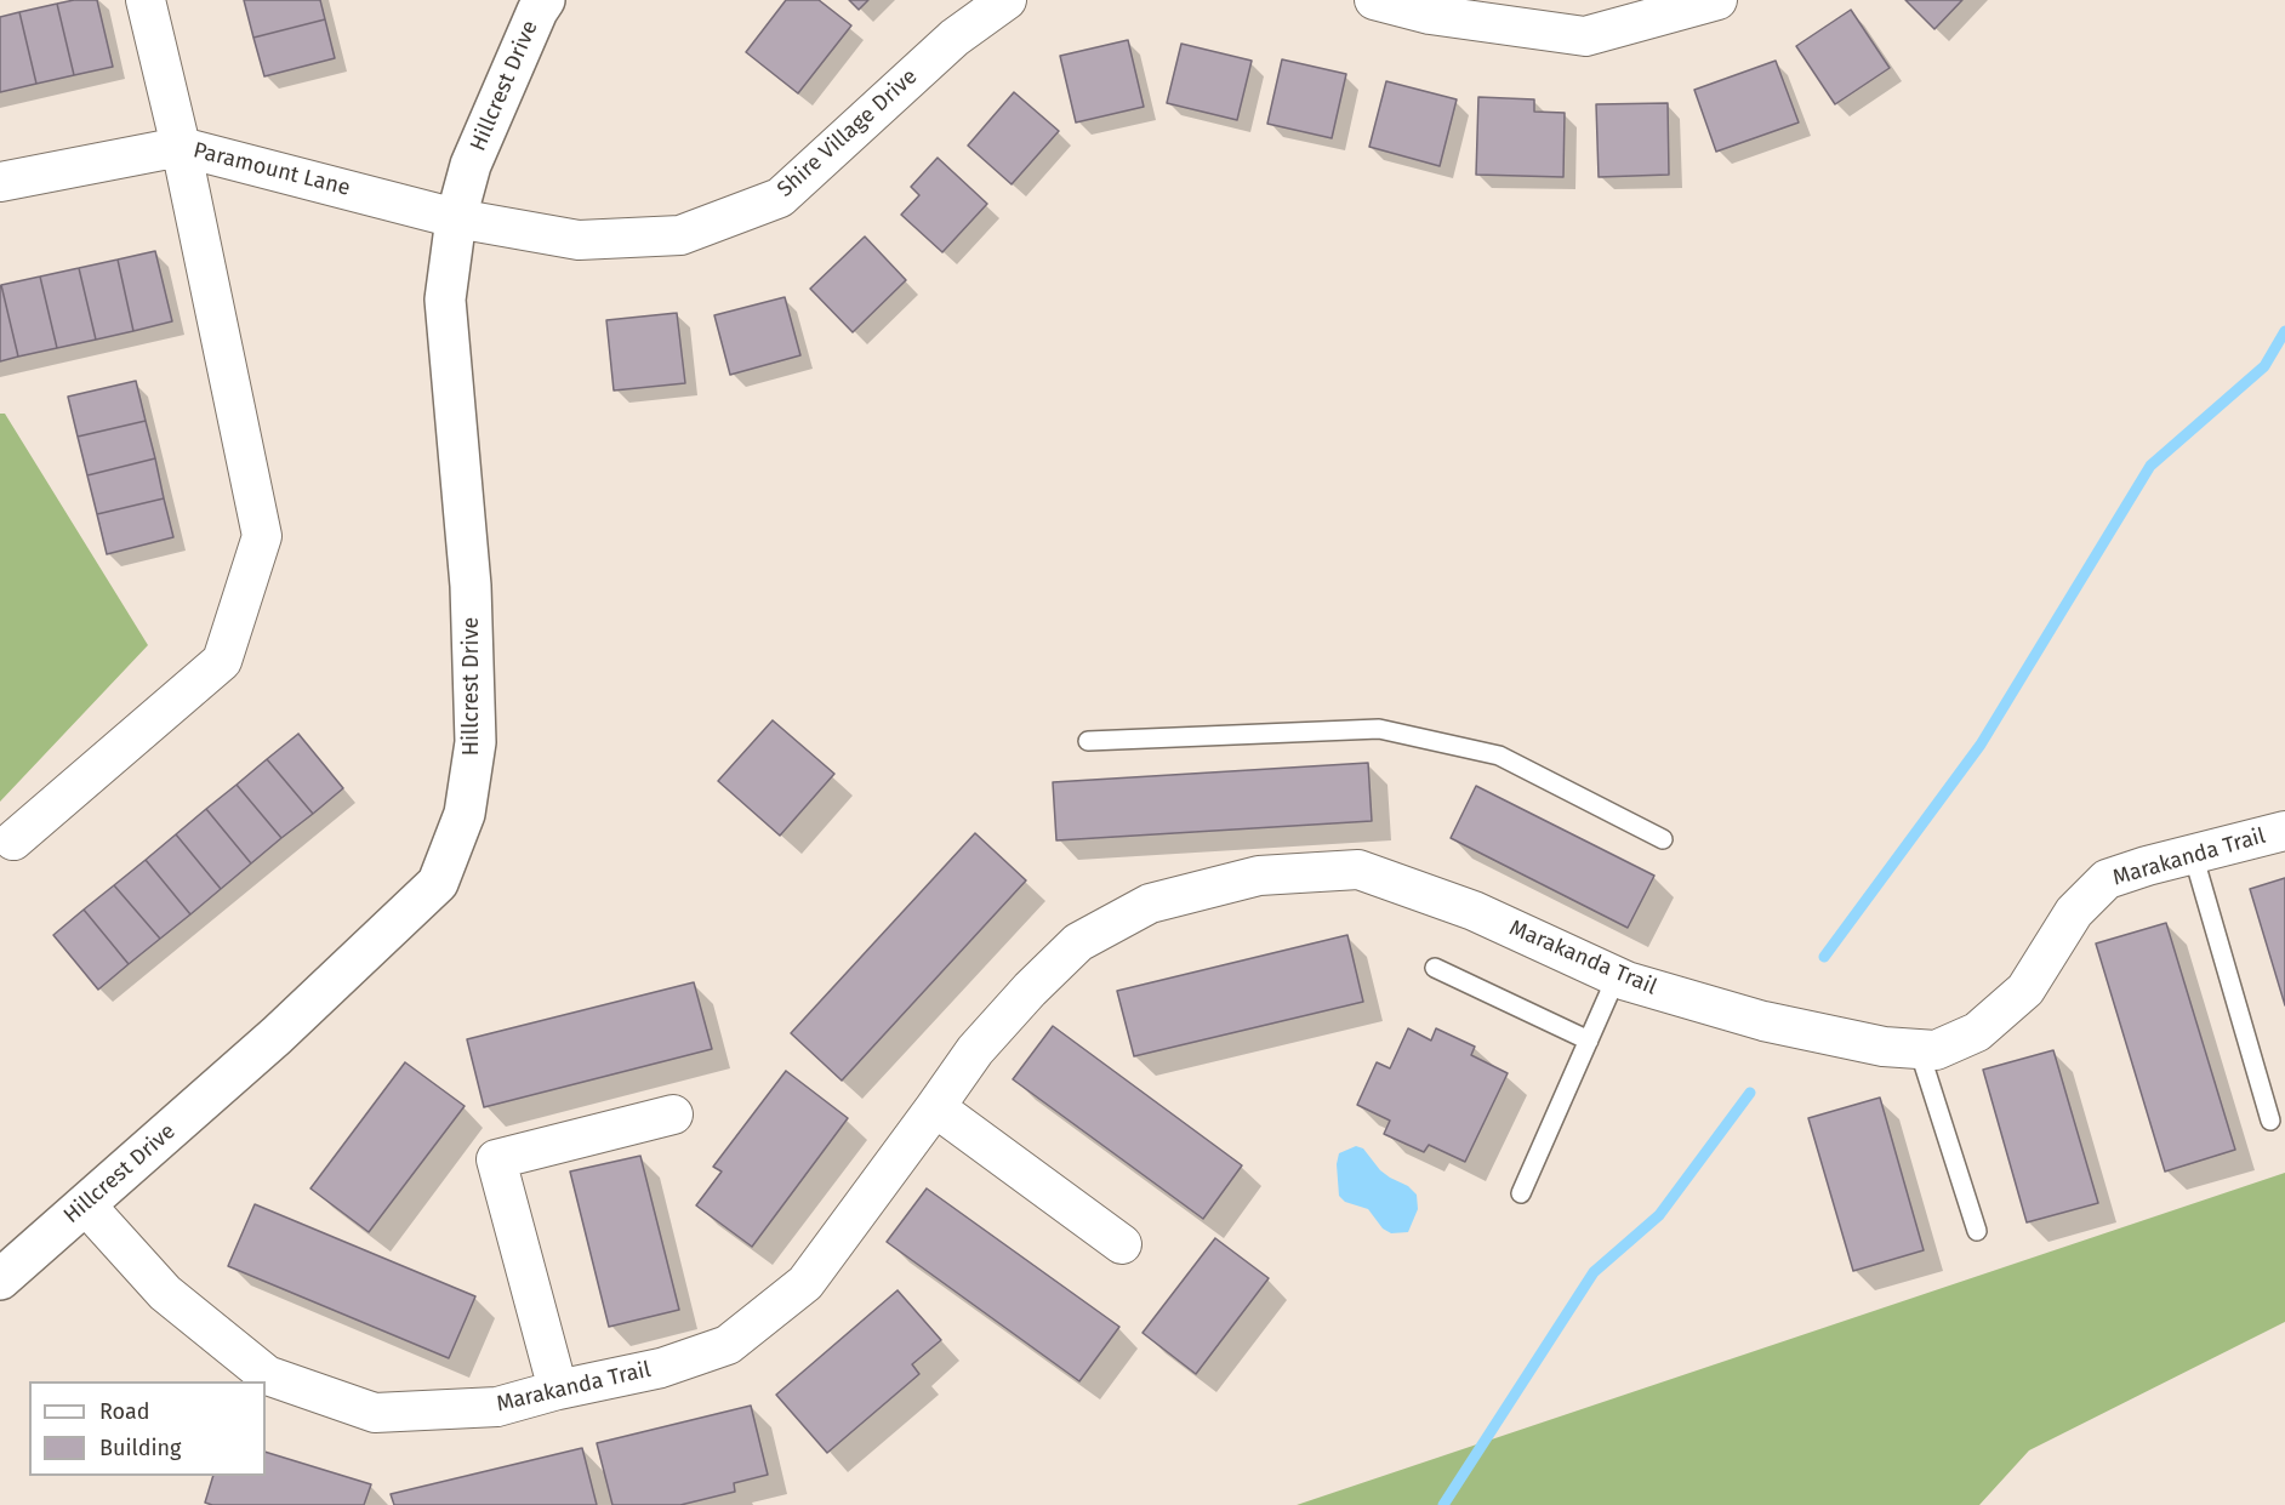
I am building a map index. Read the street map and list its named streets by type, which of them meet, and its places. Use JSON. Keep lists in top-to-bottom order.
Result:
{
  "streets": {
    "street": [
      "Hillcrest Drive",
      "Shire Village Drive",
      "Paramount Lane",
      "Marakanda Trail"
    ]
  },
  "crossings": [
    ["Hillcrest Drive", "Shire Village Drive"],
    ["Hillcrest Drive", "Paramount Lane"],
    ["Hillcrest Drive", "Marakanda Trail"],
    ["Shire Village Drive", "Paramount Lane"]
  ],
  "legend": ["Road", "Building"]
}
